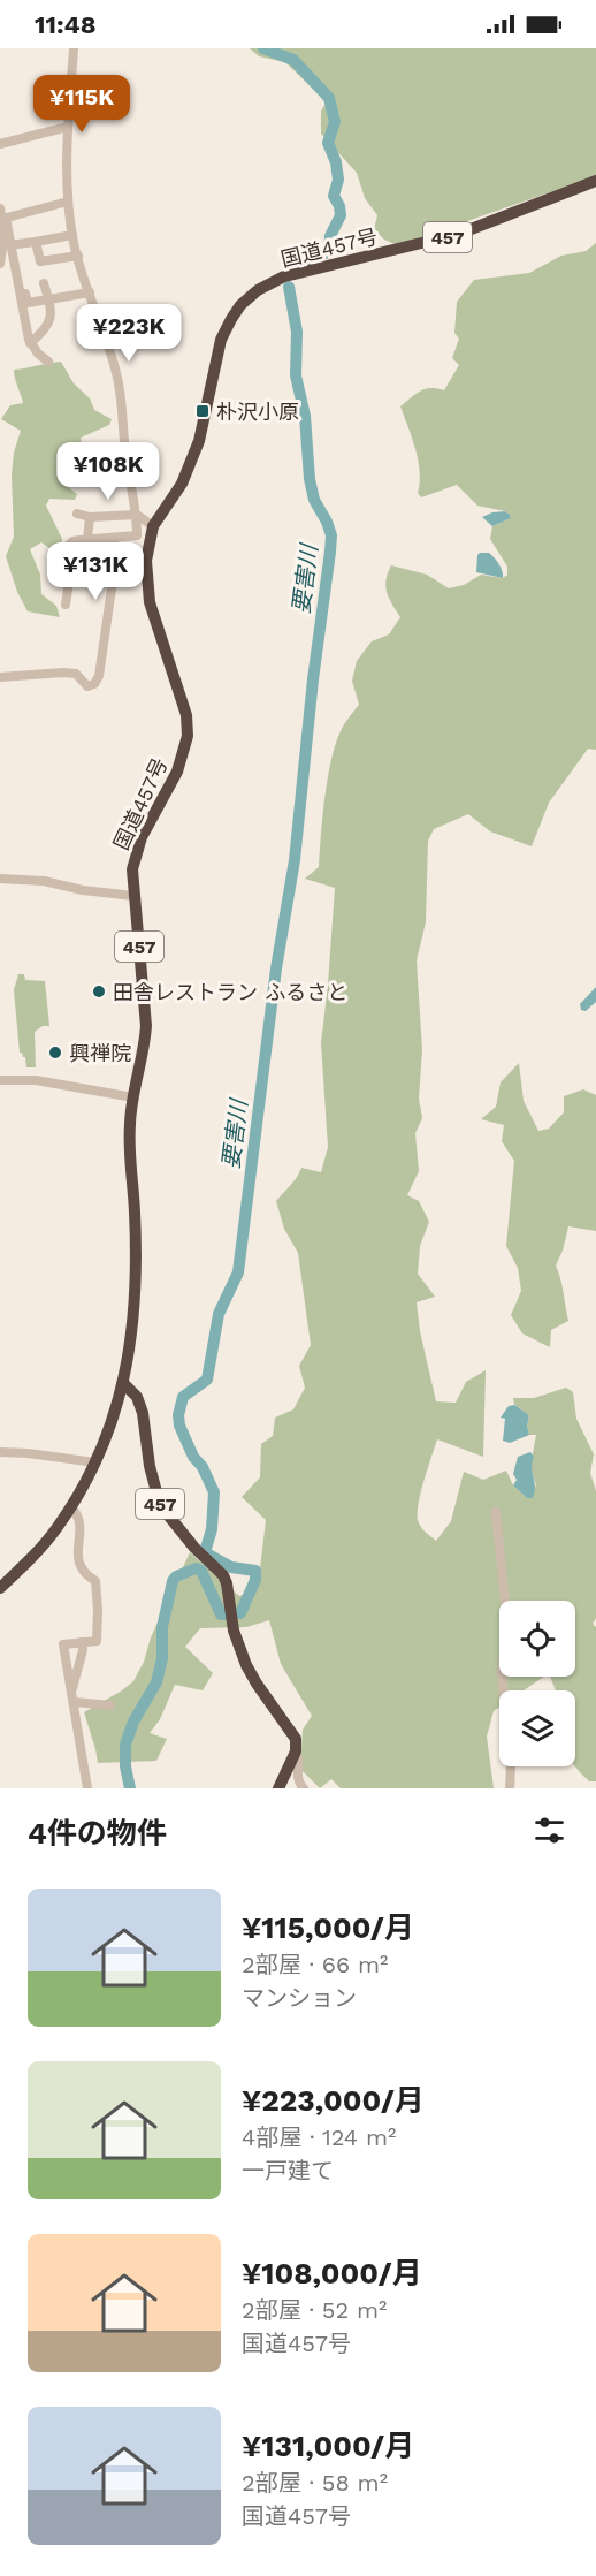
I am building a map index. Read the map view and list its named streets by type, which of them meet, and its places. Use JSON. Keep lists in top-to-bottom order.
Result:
{
  "streets": {
    "highway": ["457", "国道457号"]
  },
  "crossings": [
    ["457", "国道457号"]
  ],
  "water": ["要害川"],
  "places": {
    "transit": ["朴沢小原"],
    "other": ["田舎レストラン ふるさと", "興禅院"]
  },
  "page": {
    "status": "11:48",
    "price": [
      "¥115K",
      "¥223K",
      "¥108K",
      "¥131K"
    ],
    "heading": "4件の物件",
    "list": [
      {
        "name": "¥115,000/月",
        "note": "2部屋 · 66 m² · マンション"
      },
      {
        "name": "¥223,000/月",
        "note": "4部屋 · 124 m² · 一戸建て"
      },
      {
        "name": "¥108,000/月",
        "note": "2部屋 · 52 m² · 国道457号"
      },
      {
        "name": "¥131,000/月",
        "note": "2部屋 · 58 m² · 国道457号"
      }
    ]
  }
}
